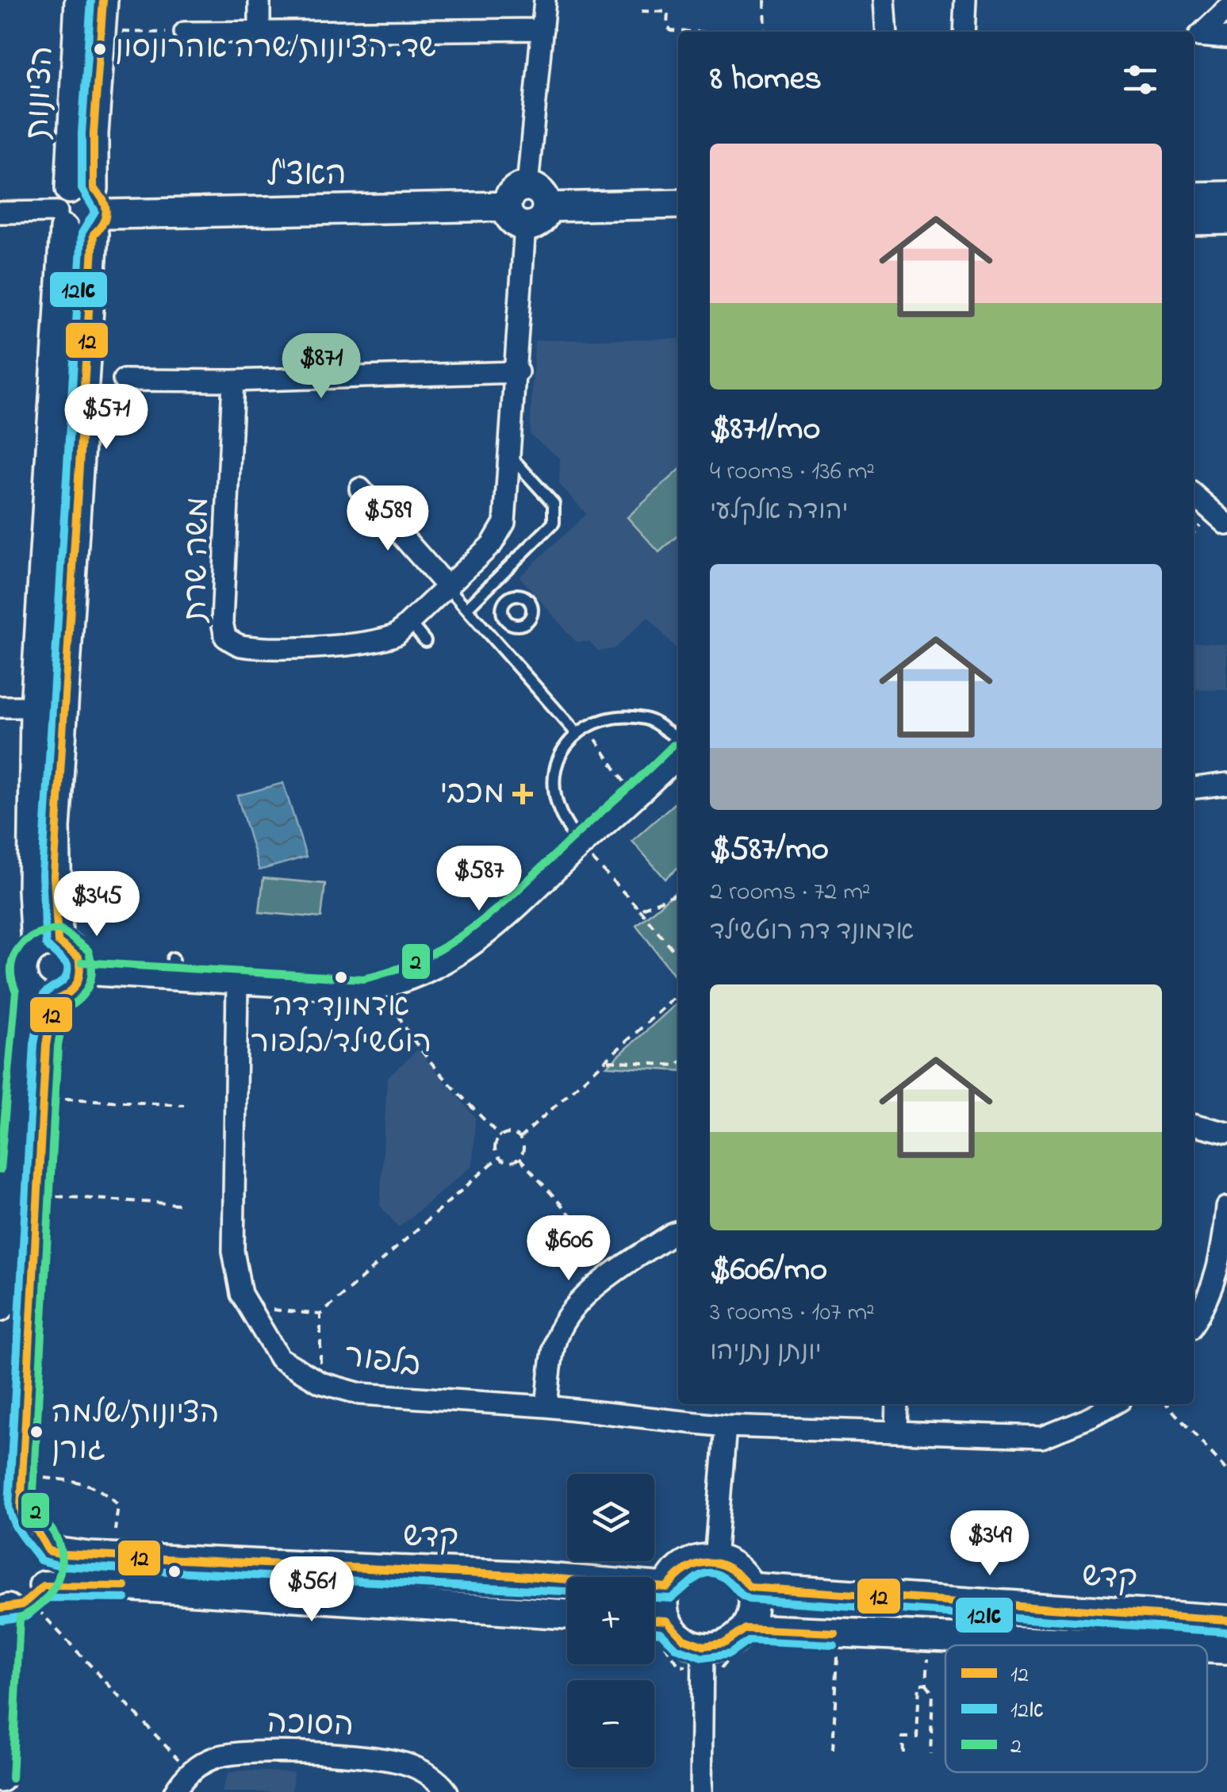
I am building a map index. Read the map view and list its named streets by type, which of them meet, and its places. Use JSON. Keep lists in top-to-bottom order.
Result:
{
  "streets": {
    "street": [
      "הציונות",
      "האצ\"ל",
      "משה שרת",
      "בלפור",
      "קדש",
      "הסוכה"
    ]
  },
  "crossings": [
    ["הציונות", "האצ\"ל"],
    ["האצ\"ל", "משה שרת"]
  ],
  "places": {
    "other": ["שד. הציונות/שרה אהרונסון", "אדמונד דה רוטשילד/בלפור", "הציונות/שלמה גורן"],
    "health": ["מכבי"]
  },
  "lines": ["transit line 12", "transit line 12א", "transit line 2"],
  "legend": ["12", "12א", "2"],
  "page": {
    "heading": "8 homes",
    "list": [
      {
        "name": "$871/mo",
        "note": "4 rooms · 136 m² · יהודה אלקלעי"
      },
      {
        "name": "$587/mo",
        "note": "2 rooms · 72 m² · אדמונד דה רוטשילד"
      },
      {
        "name": "$606/mo",
        "note": "3 rooms · 107 m² · יונתן נתניהו"
      }
    ],
    "price": [
      "$871",
      "$571",
      "$589",
      "$587",
      "$345",
      "$606",
      "$349",
      "$561"
    ],
    "map_buttons": ["+", "−"]
  }
}
